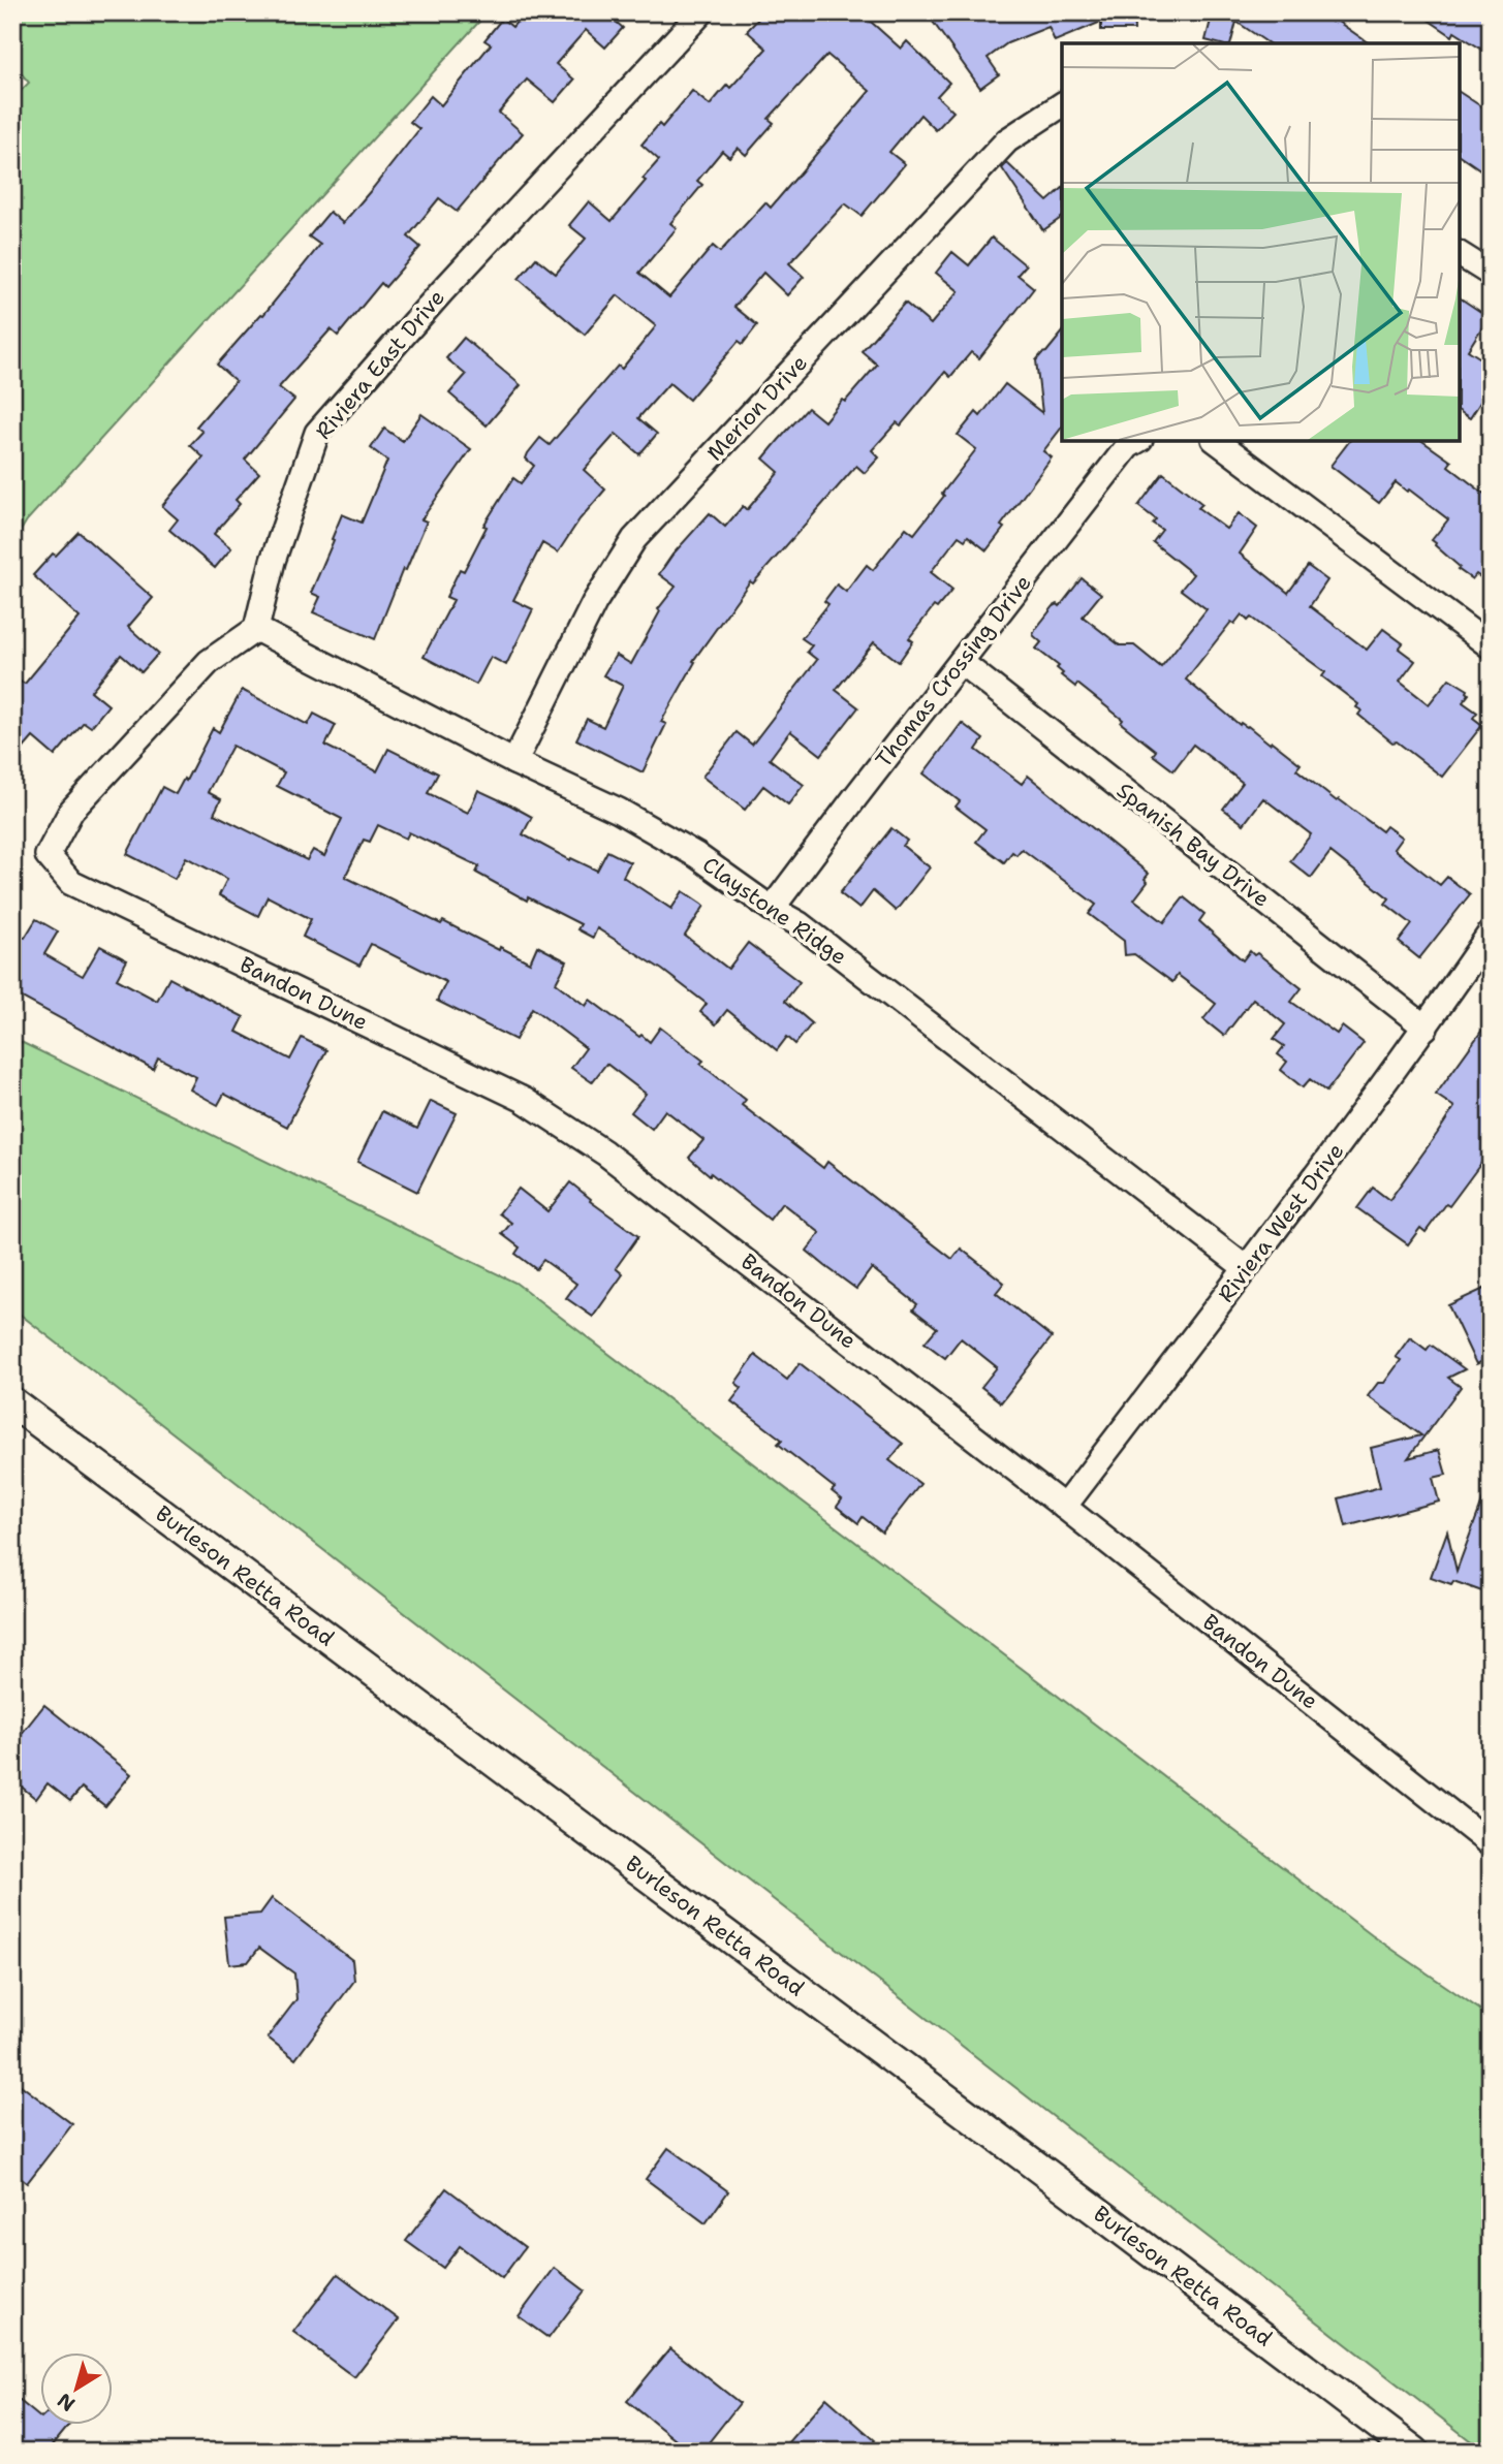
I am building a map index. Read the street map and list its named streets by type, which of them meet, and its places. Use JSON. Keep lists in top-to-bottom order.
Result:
{
  "streets": {
    "street": [
      "Riviera East Drive",
      "Merion Drive",
      "Thomas Crossing Drive",
      "Spanish Bay Drive",
      "Claystone Ridge",
      "Bandon Dune",
      "Riviera West Drive",
      "Burleson Retta Road"
    ]
  },
  "crossings": [
    ["Riviera East Drive", "Claystone Ridge"],
    ["Riviera East Drive", "Bandon Dune"],
    ["Merion Drive", "Claystone Ridge"],
    ["Thomas Crossing Drive", "Spanish Bay Drive"],
    ["Thomas Crossing Drive", "Claystone Ridge"],
    ["Spanish Bay Drive", "Riviera West Drive"],
    ["Claystone Ridge", "Bandon Dune"],
    ["Claystone Ridge", "Riviera West Drive"],
    ["Bandon Dune", "Riviera West Drive"]
  ],
  "north": "bottom left"
}
